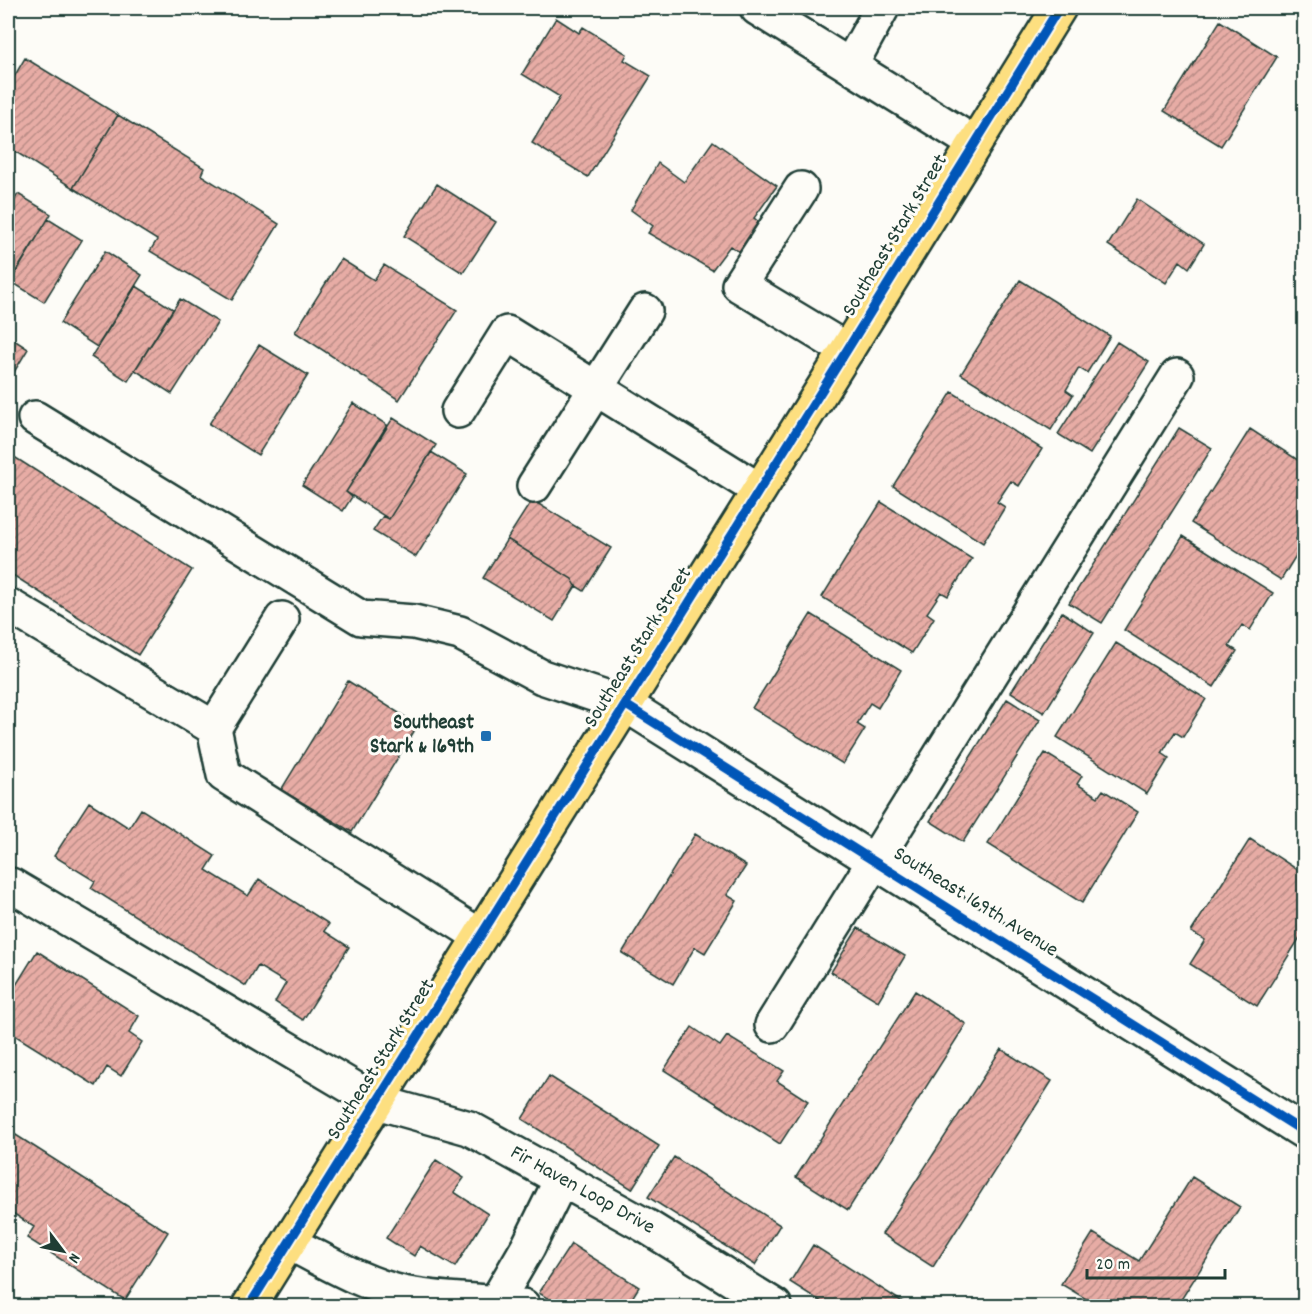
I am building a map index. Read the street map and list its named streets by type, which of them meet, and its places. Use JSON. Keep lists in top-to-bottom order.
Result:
{
  "streets": {
    "main road": ["Southeast Stark Street"],
    "street": ["Southeast 169th Avenue", "Fir Haven Loop Drive"]
  },
  "crossings": [
    ["Southeast Stark Street", "Southeast 169th Avenue"],
    ["Southeast Stark Street", "Fir Haven Loop Drive"]
  ],
  "places": {
    "transit": ["Southeast Stark & 169th"]
  },
  "scale_bar": "20 m",
  "north": "bottom right"
}
